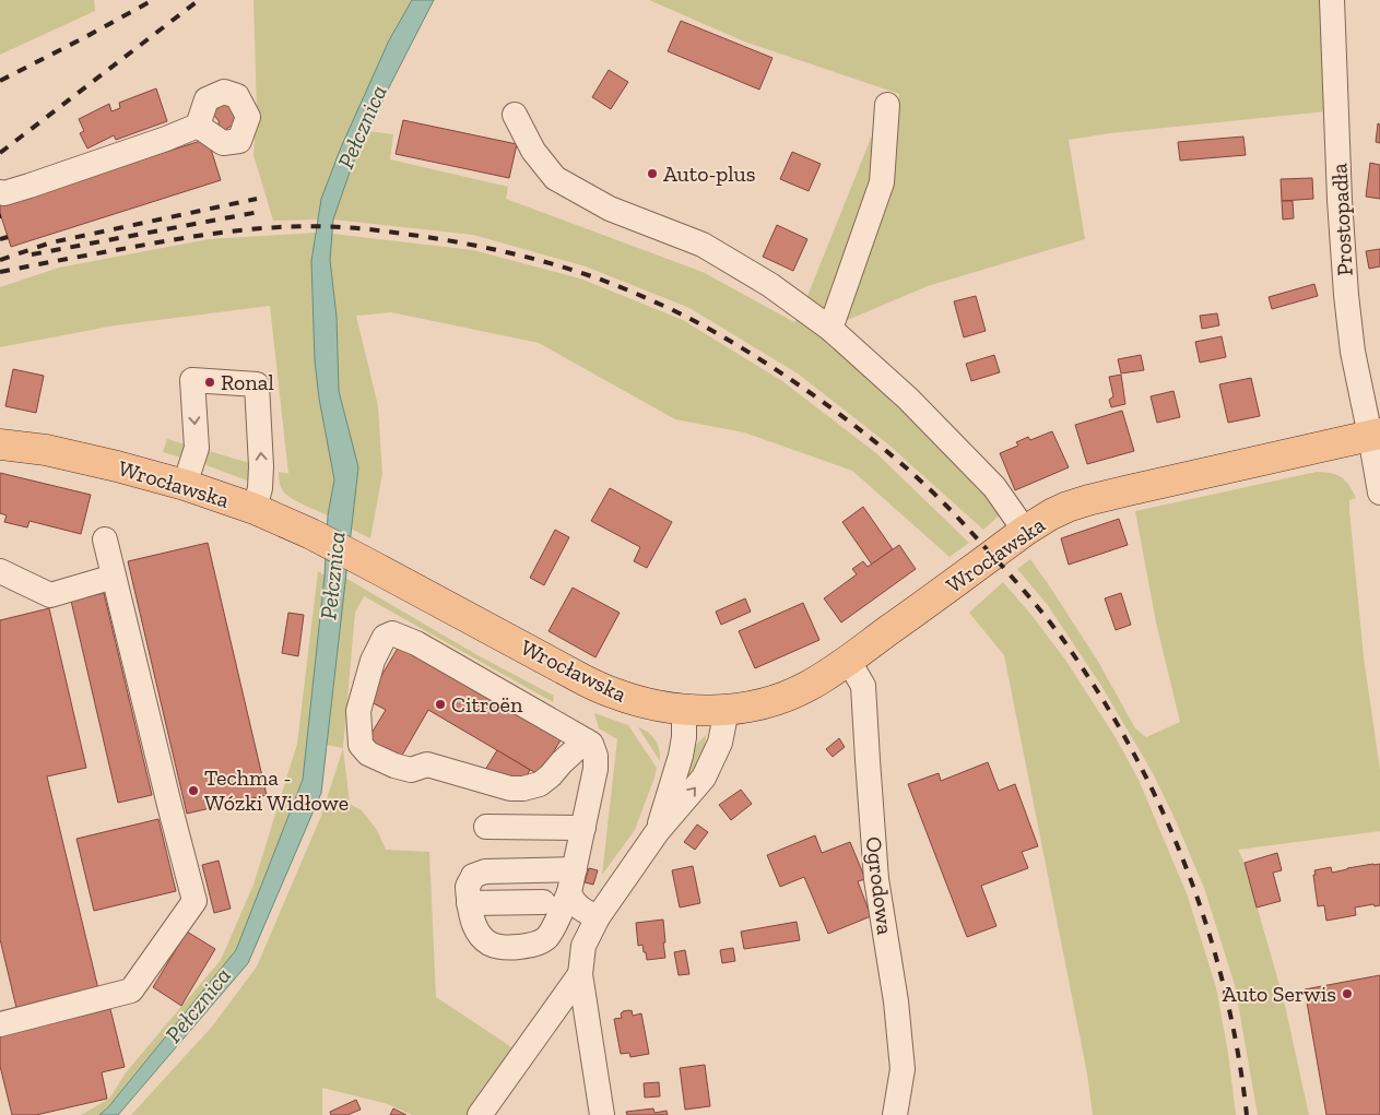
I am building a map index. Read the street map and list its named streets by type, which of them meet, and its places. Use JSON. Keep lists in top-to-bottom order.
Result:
{
  "streets": {
    "main road": ["Wrocławska"],
    "street": ["Prostopadła", "Ogrodowa"]
  },
  "crossings": [
    ["Prostopadła", "Wrocławska"],
    ["Wrocławska", "Ogrodowa"]
  ],
  "water": ["Pełcznica"],
  "places": [
    "Auto-plus",
    "Ronal",
    "Citroën",
    "Techma - Wózki Widłowe",
    "Auto Serwis"
  ]
}
